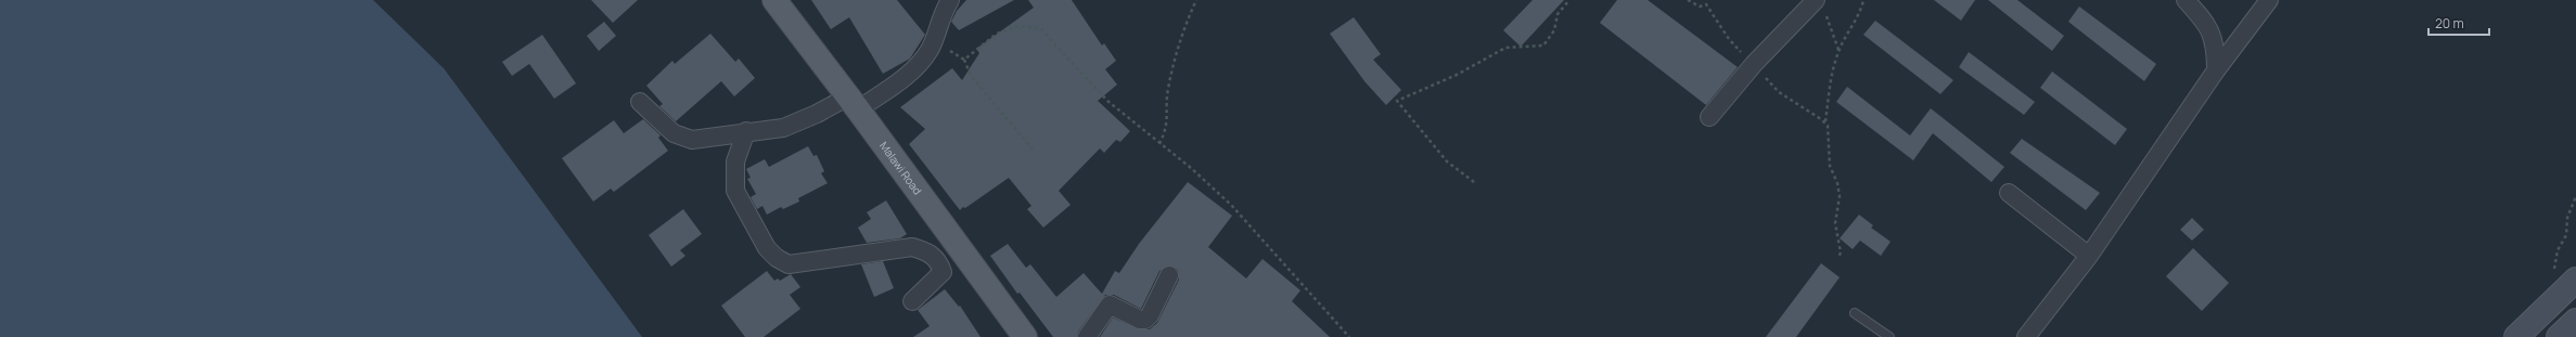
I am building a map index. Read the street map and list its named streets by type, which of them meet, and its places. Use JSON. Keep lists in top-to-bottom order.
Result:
{
  "streets": {
    "main road": ["Malawi Road"]
  },
  "scale_bar": "20 m"
}
